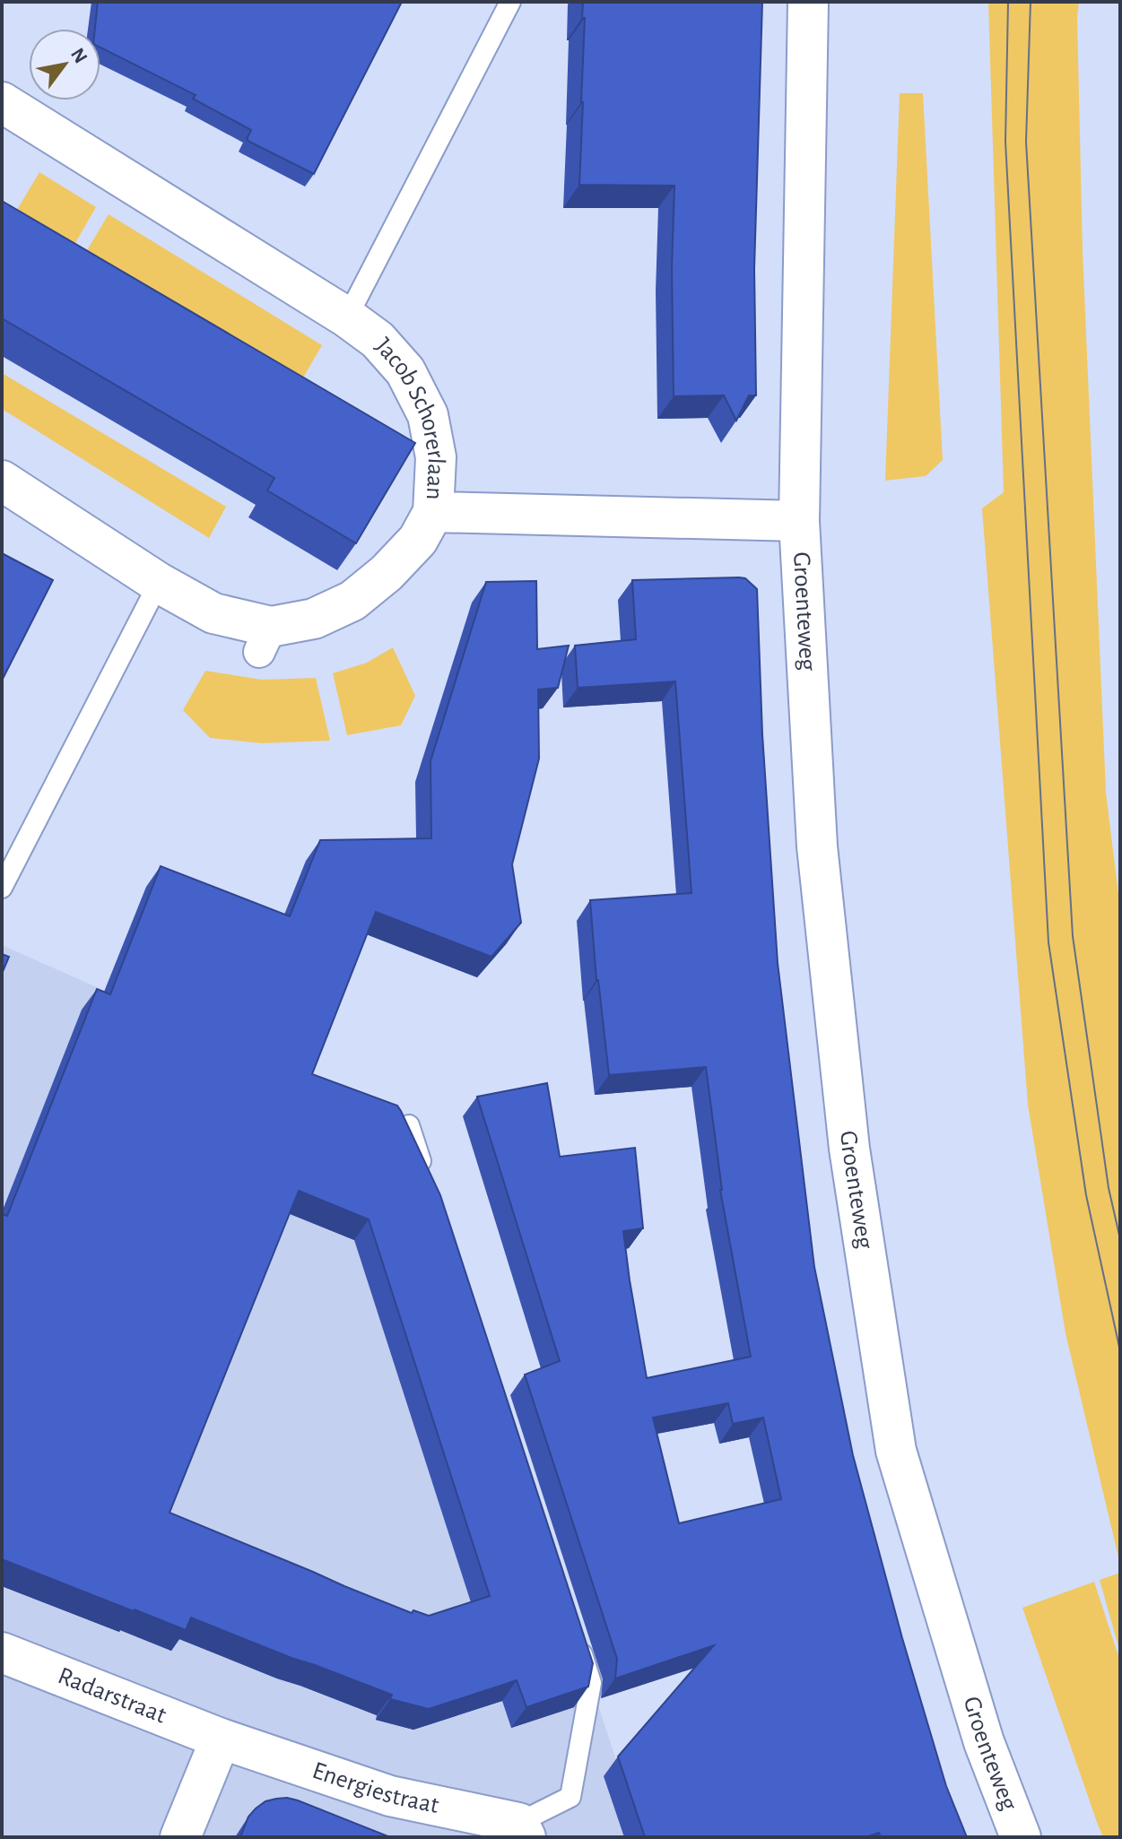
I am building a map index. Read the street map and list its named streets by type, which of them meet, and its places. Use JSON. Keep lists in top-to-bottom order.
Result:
{
  "streets": {
    "street": [
      "Jacob Schorerlaan",
      "Groenteweg",
      "Radarstraat",
      "Energiestraat"
    ]
  },
  "crossings": [
    ["Jacob Schorerlaan", "Groenteweg"],
    ["Radarstraat", "Energiestraat"]
  ],
  "north": "top right"
}
